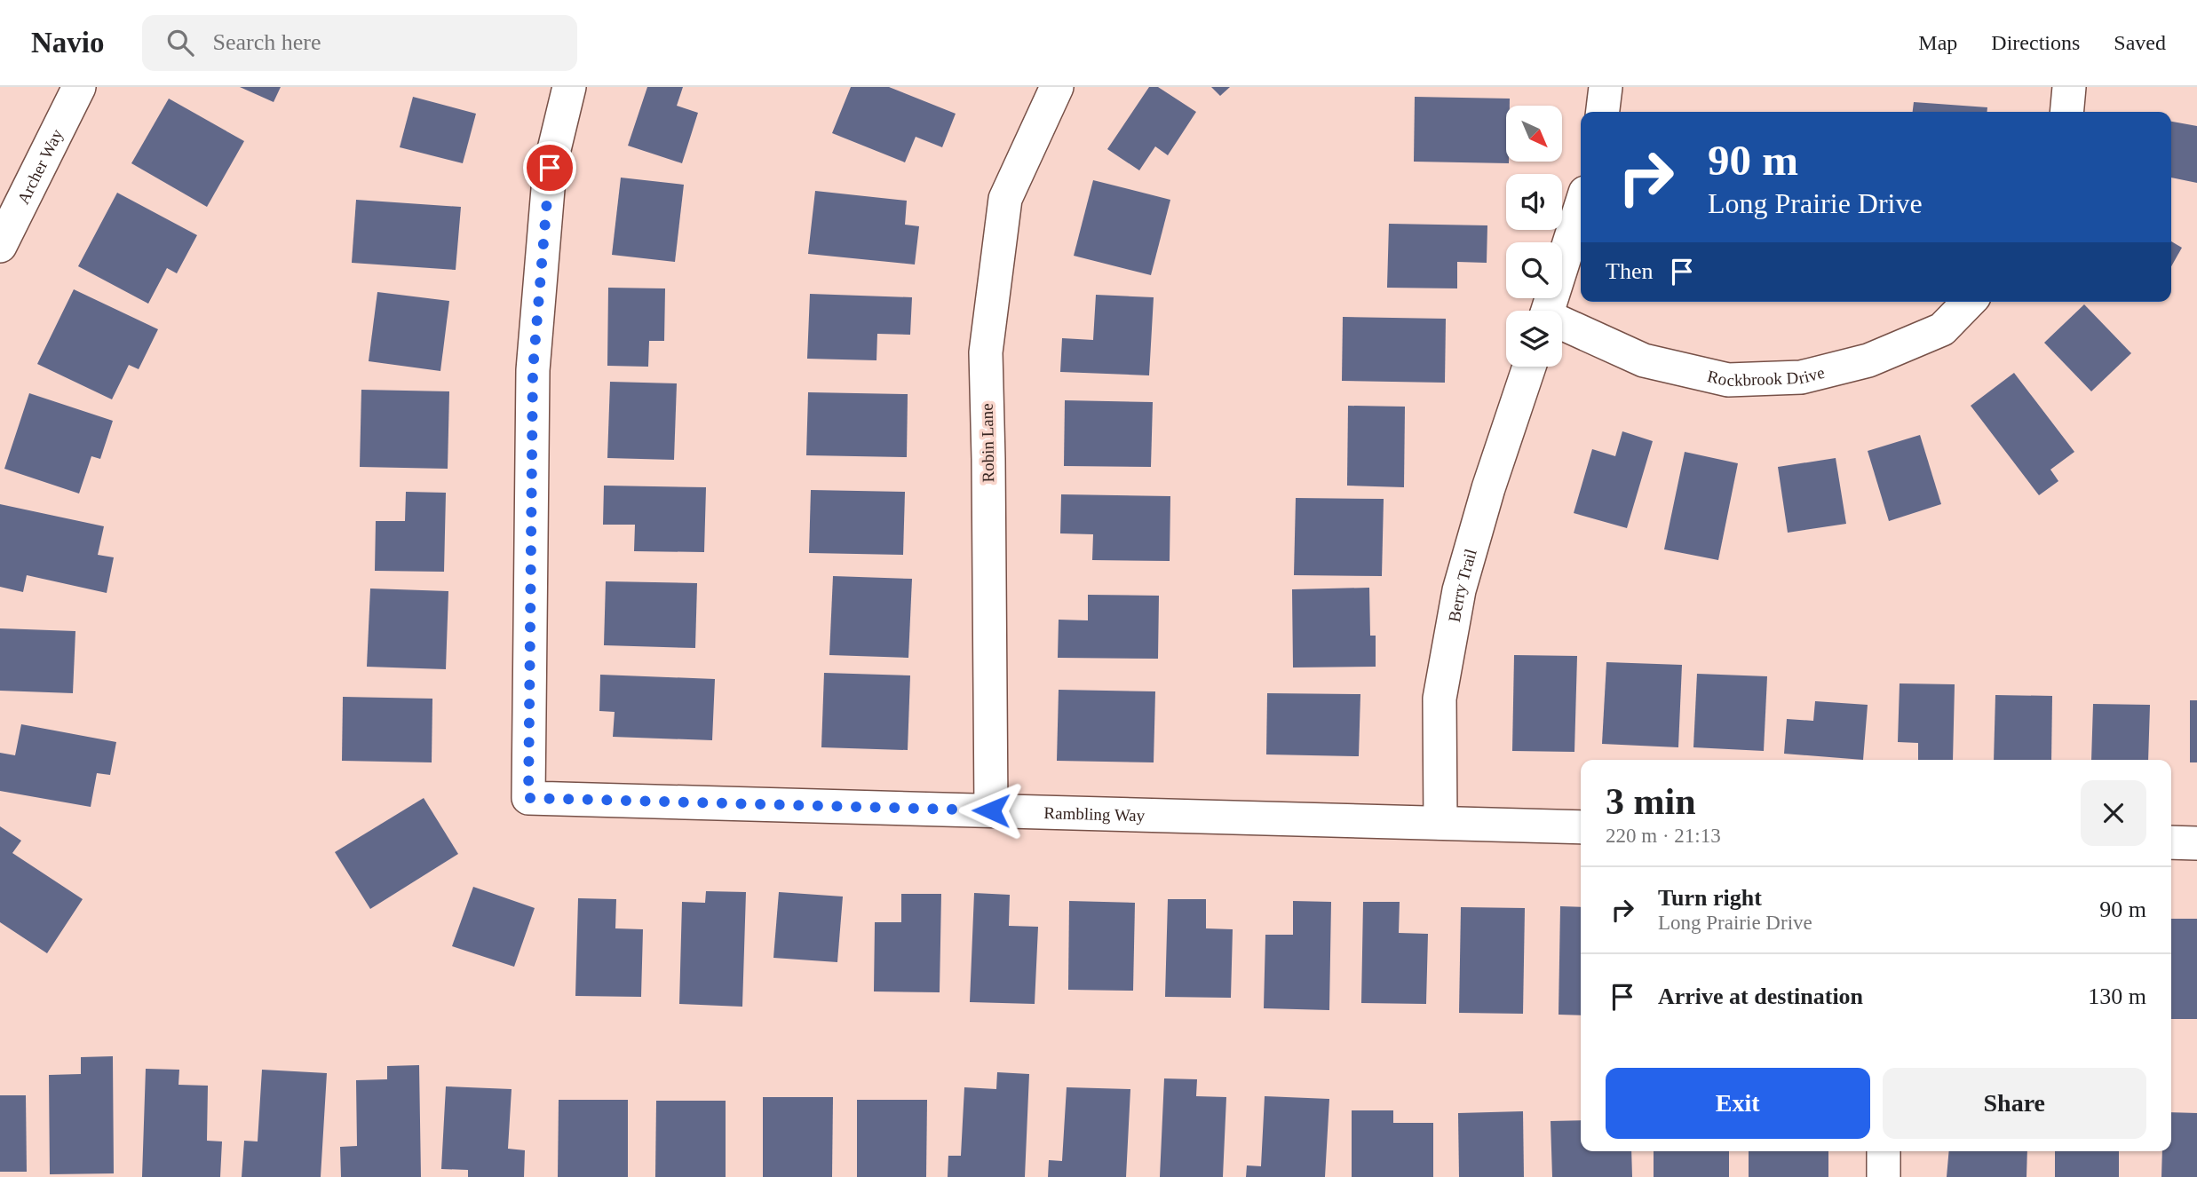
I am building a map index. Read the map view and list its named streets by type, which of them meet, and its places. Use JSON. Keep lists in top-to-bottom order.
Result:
{
  "streets": {
    "street": [
      "Archer Way",
      "Rockbrook Drive",
      "Robin Lane",
      "Berry Trail",
      "Rambling Way"
    ]
  },
  "crossings": [
    ["Robin Lane", "Rambling Way"],
    ["Berry Trail", "Rambling Way"]
  ],
  "north": "bottom right",
  "page": {
    "header": "Navio",
    "search": "Search here",
    "nav": ["Map", "Directions", "Saved"],
    "turn": ["90 m", "Long Prairie Drive"],
    "then": "Then",
    "heading": ["3 min", "220 m · 21:13"],
    "list": [
      {
        "name": "Turn right",
        "note": "Long Prairie Drive",
        "value": "90 m"
      },
      {
        "name": "Arrive at destination",
        "value": "130 m"
      }
    ],
    "buttons": ["Exit", "Share"]
  }
}
